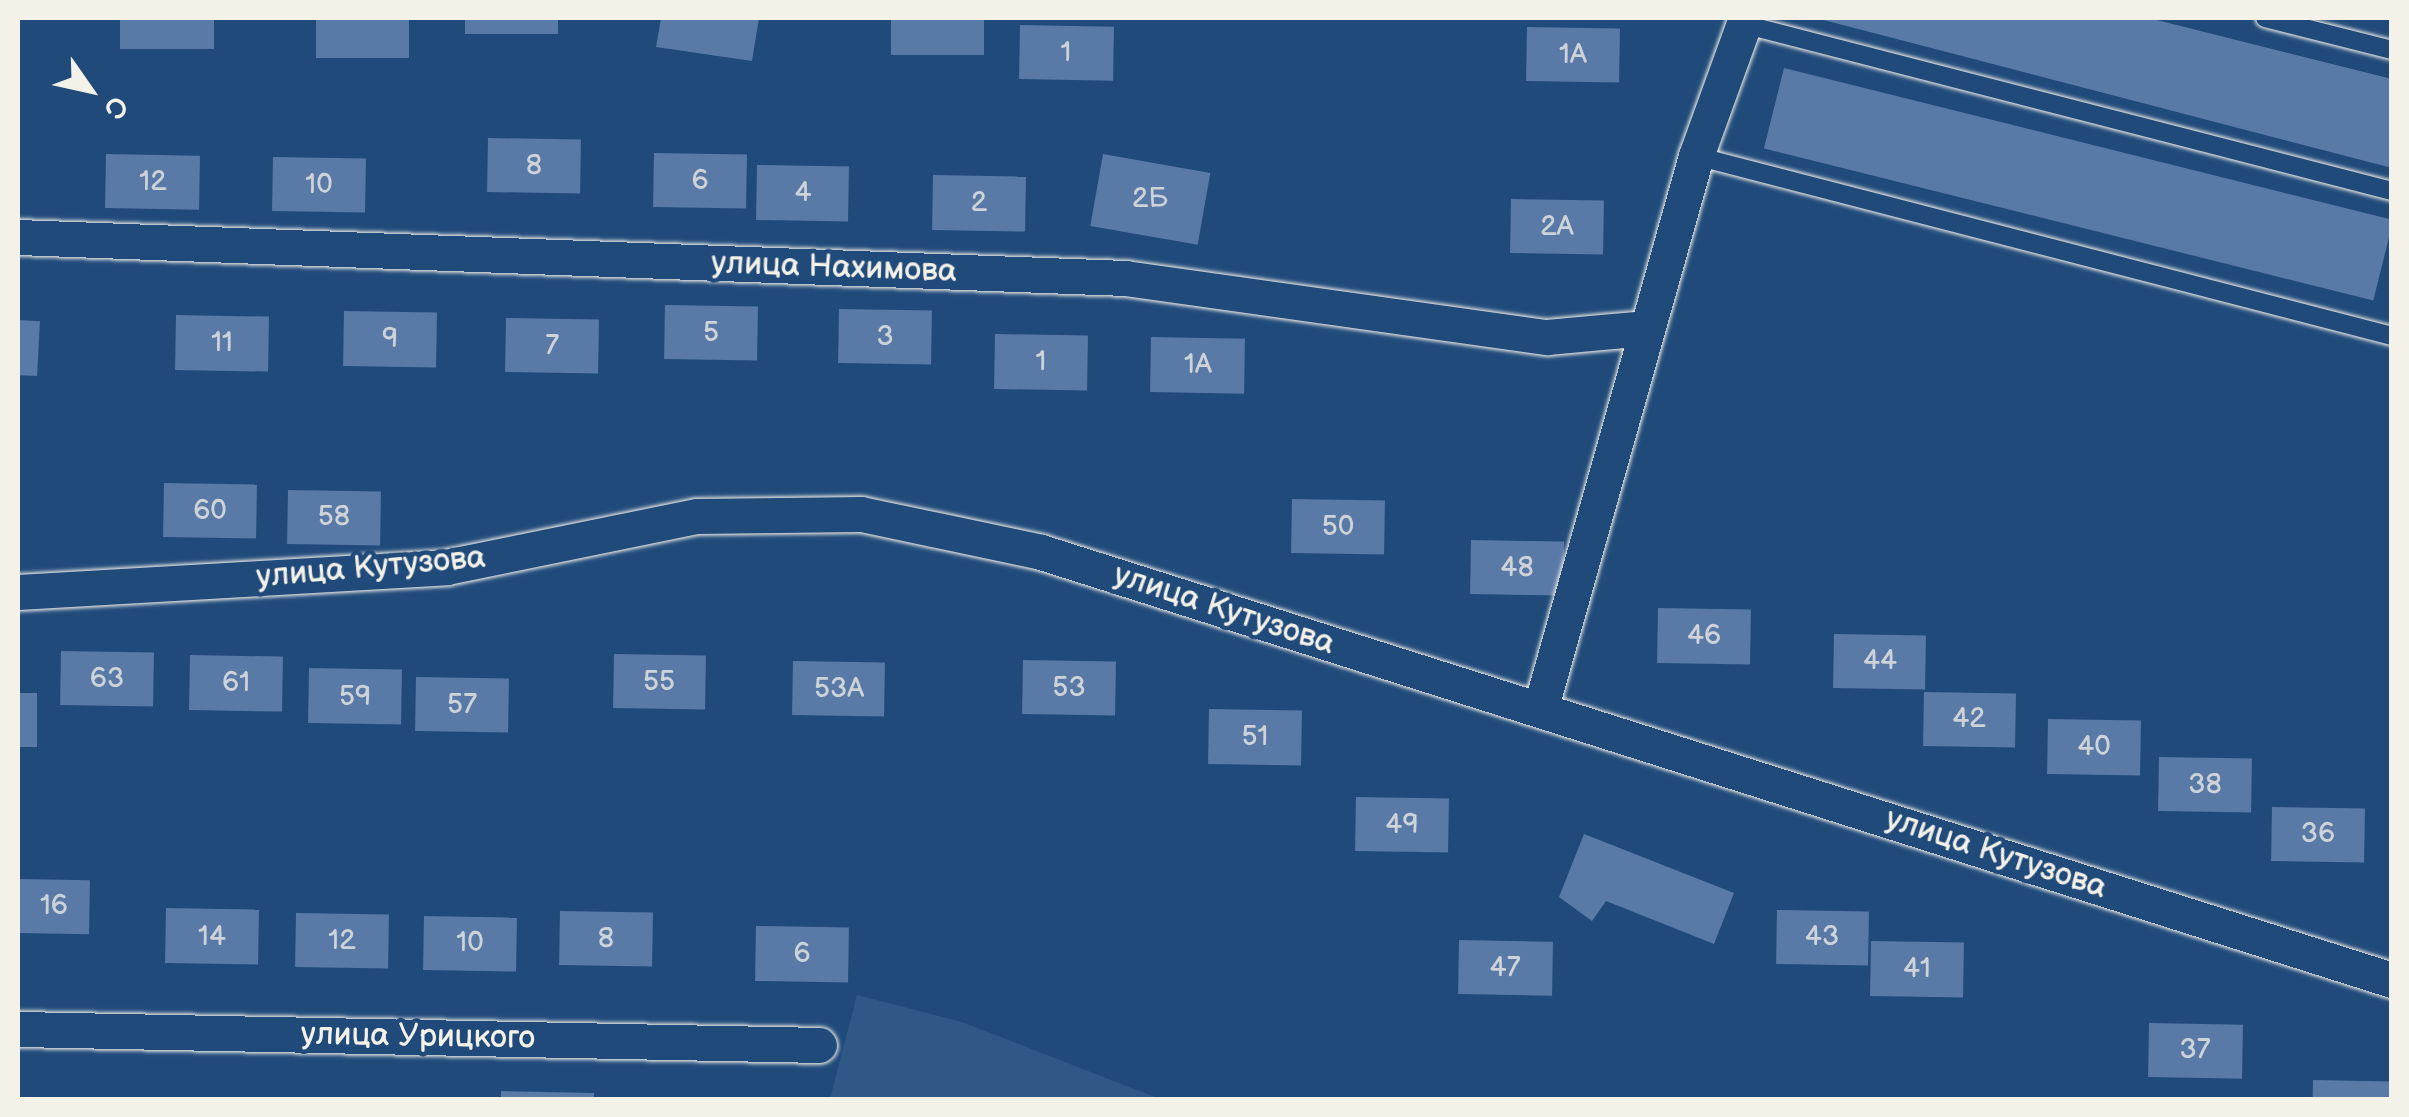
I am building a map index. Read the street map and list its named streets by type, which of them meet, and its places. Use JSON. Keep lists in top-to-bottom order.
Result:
{
  "streets": {
    "street": ["улица Нахимова", "улица Кутузова", "улица Урицкого"]
  },
  "house_numbers": [
    "1",
    "1А",
    "8",
    "6",
    "12",
    "10",
    "4",
    "2Б",
    "2",
    "2А",
    "5",
    "3",
    "9",
    "11",
    "7",
    "1",
    "1А",
    "60",
    "58",
    "50",
    "48",
    "46",
    "44",
    "63",
    "55",
    "61",
    "53",
    "53А",
    "59",
    "57",
    "42",
    "51",
    "40",
    "38",
    "49",
    "36",
    "16",
    "14",
    "43",
    "8",
    "12",
    "10",
    "6",
    "47",
    "41",
    "37"
  ],
  "north": "bottom right"
}
